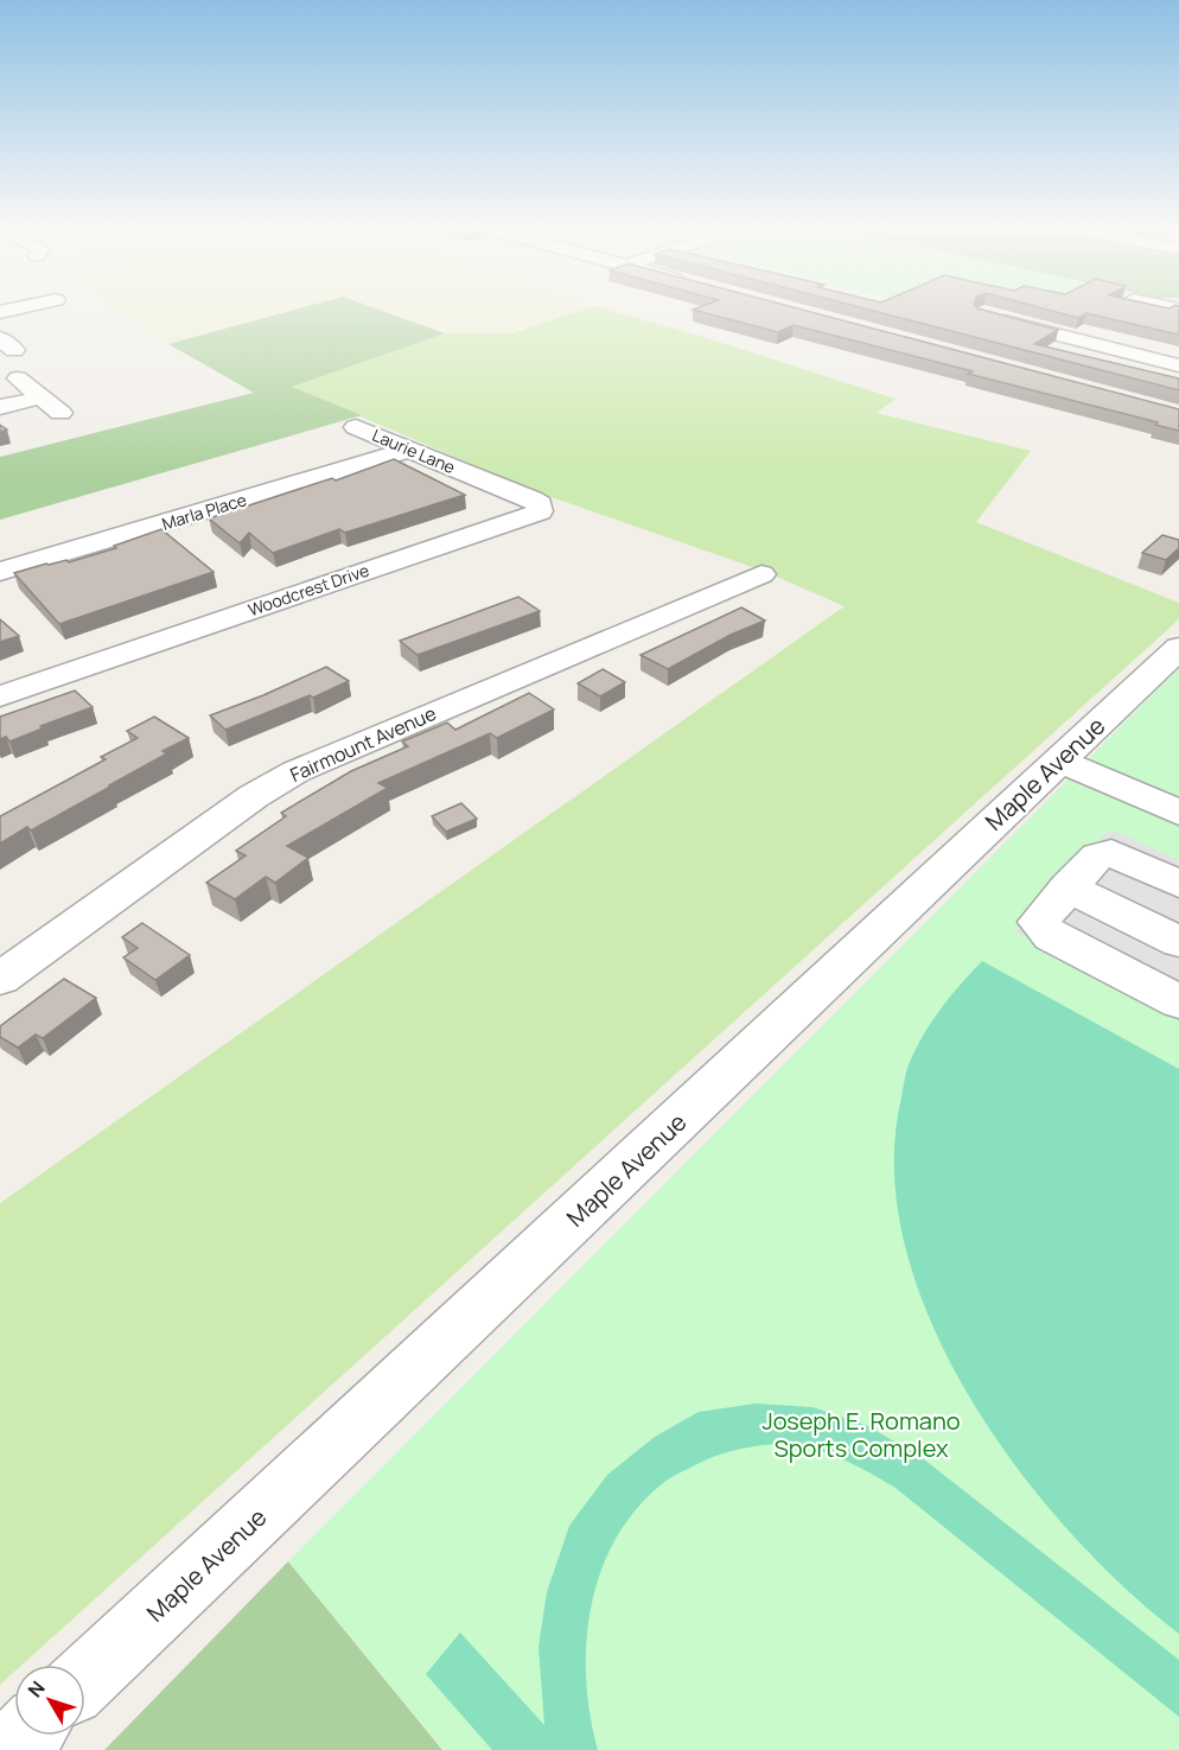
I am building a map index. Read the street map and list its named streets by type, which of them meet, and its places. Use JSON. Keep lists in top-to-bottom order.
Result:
{
  "streets": {
    "street": [
      "Laurie Lane",
      "Marla Place",
      "Woodcrest Drive",
      "Fairmount Avenue",
      "Maple Avenue"
    ]
  },
  "crossings": [
    ["Laurie Lane", "Marla Place"],
    ["Laurie Lane", "Woodcrest Drive"]
  ],
  "parks": ["Joseph E. Romano Sports Complex"],
  "north": "top left"
}
